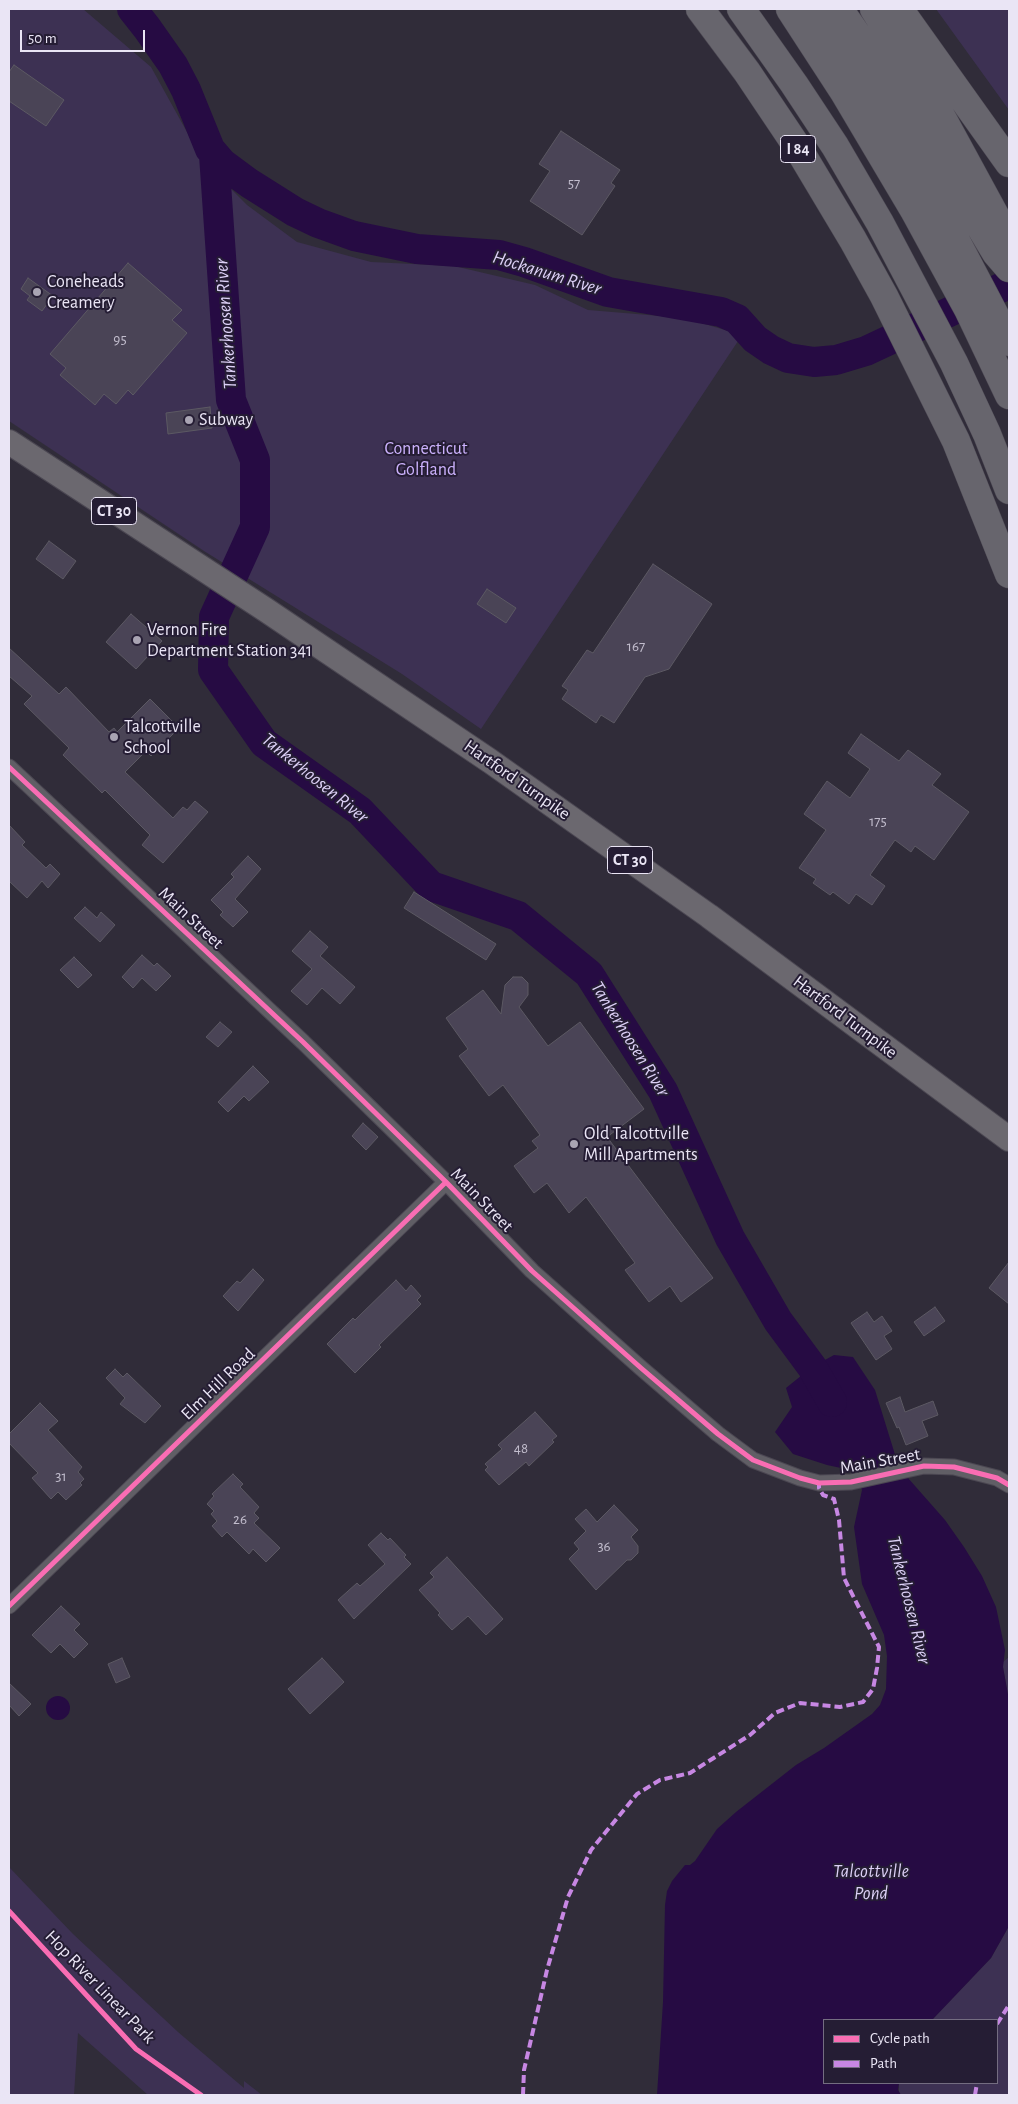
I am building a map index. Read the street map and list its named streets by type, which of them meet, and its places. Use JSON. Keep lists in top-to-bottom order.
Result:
{
  "streets": {
    "highway": ["I 84"],
    "main road": ["CT 30", "Hartford Turnpike"],
    "street": ["Main Street", "Elm Hill Road"],
    "cycle path": ["Hop River Linear Park"]
  },
  "crossings": [
    ["Main Street", "Elm Hill Road"]
  ],
  "water": ["Hockanum River", "Tankerhoosen River", "Talcottville Pond"],
  "parks": ["Connecticut Golfland"],
  "places": [
    "Coneheads Creamery",
    "Subway",
    "Vernon Fire Department Station 341",
    "Talcottville School",
    "Old Talcottville Mill Apartments"
  ],
  "house_numbers": [
    "57",
    "95",
    "167",
    "175",
    "48",
    "31",
    "26",
    "36"
  ],
  "legend": ["Cycle path", "Path"],
  "scale_bar": "50 m"
}
